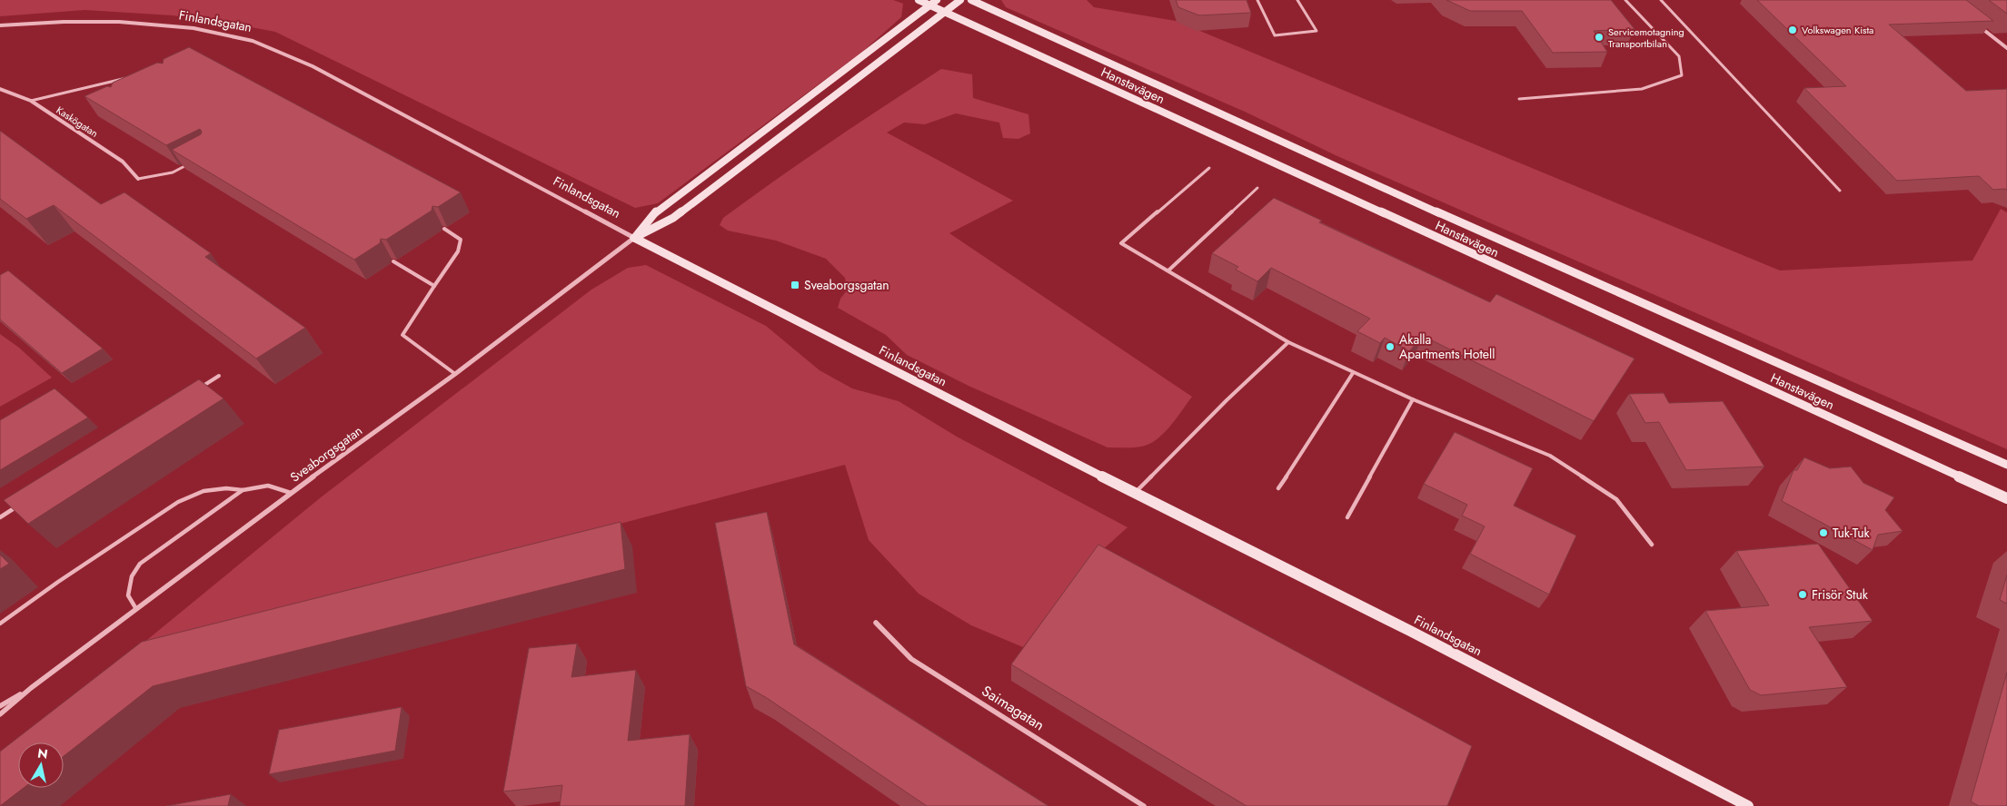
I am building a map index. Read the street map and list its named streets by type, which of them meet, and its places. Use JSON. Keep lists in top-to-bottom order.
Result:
{
  "streets": {
    "main road": ["Finlandsgatan", "Hanstavägen", "Sveaborgsgatan"],
    "street": ["Kaskögatan", "Saimagatan"]
  },
  "crossings": [
    ["Finlandsgatan", "Sveaborgsgatan"],
    ["Hanstavägen", "Sveaborgsgatan"]
  ],
  "places": {
    "other": [
      "Volkswagen Kista",
      "Servicemotagning Transportbilan",
      "Akalla Apartments Hotell",
      "Tuk-Tuk",
      "Frisör Stuk"
    ],
    "transit": ["Sveaborgsgatan"]
  },
  "north": "top"
}
